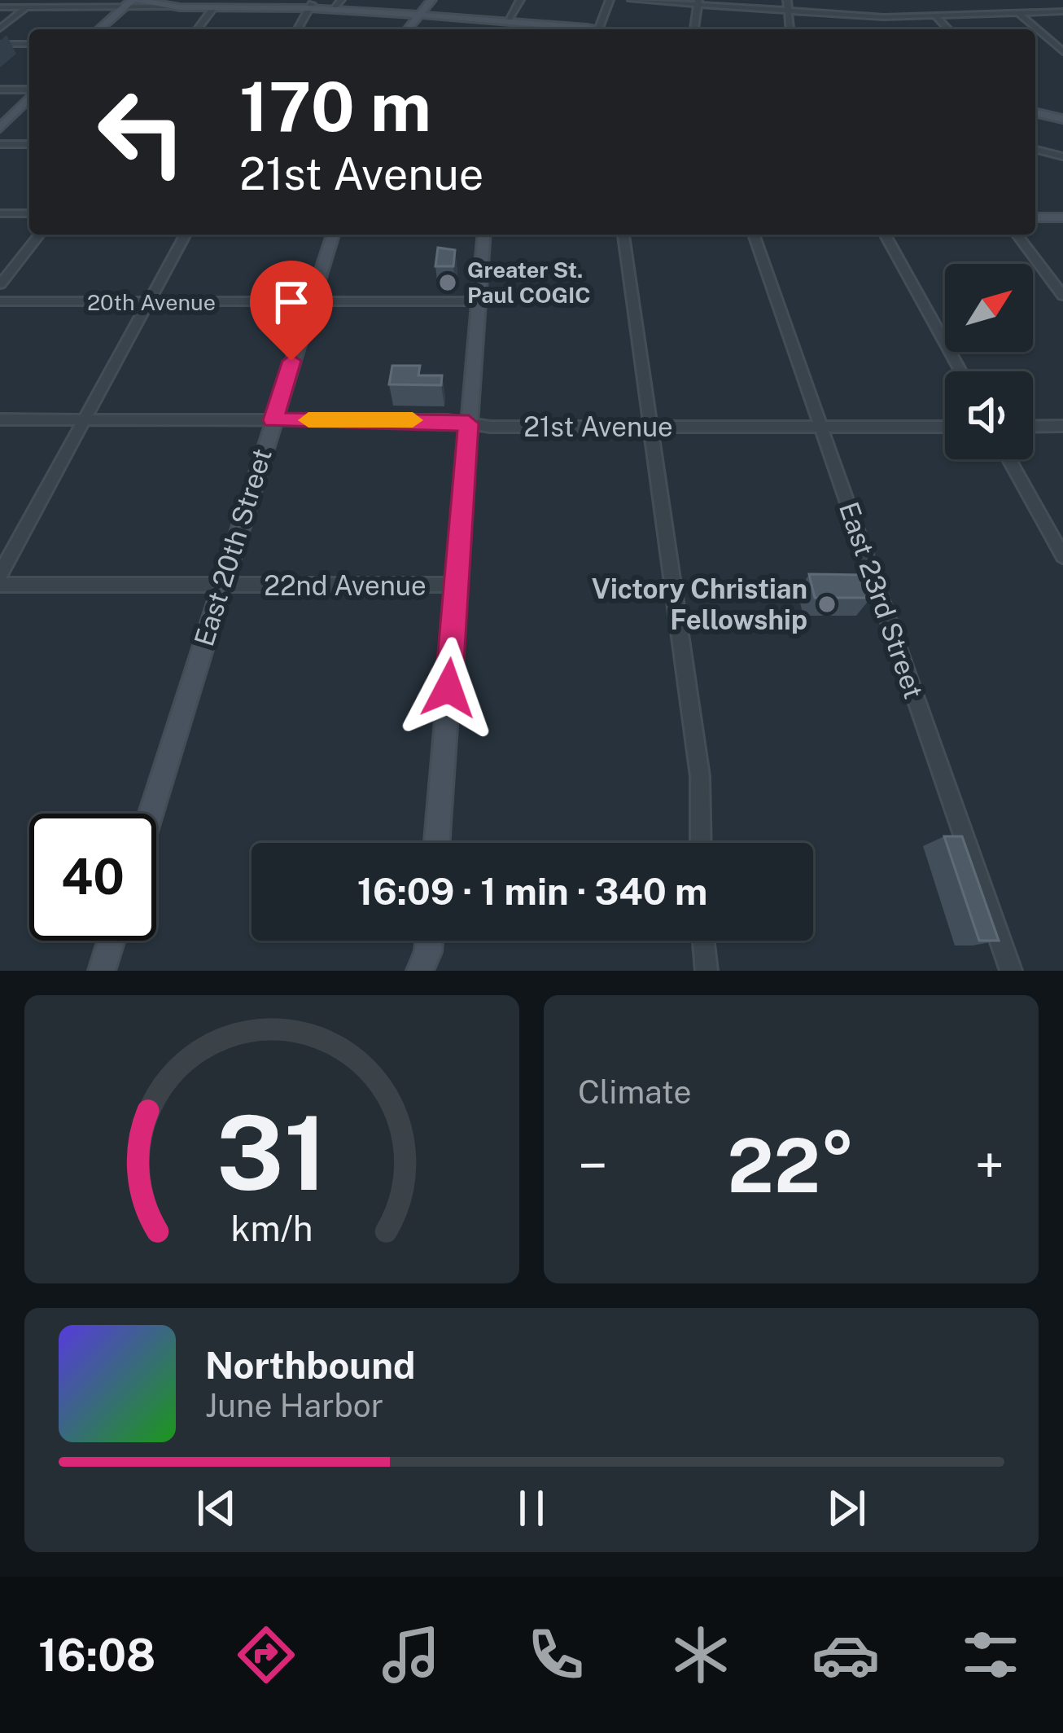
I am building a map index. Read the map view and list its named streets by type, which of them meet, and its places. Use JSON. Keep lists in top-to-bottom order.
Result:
{
  "streets": {
    "street": [
      "20th Avenue",
      "21st Avenue",
      "East 20th Street",
      "22nd Avenue",
      "East 23rd Street"
    ]
  },
  "crossings": [
    ["20th Avenue", "East 20th Street"],
    ["21st Avenue", "East 20th Street"],
    ["21st Avenue", "East 23rd Street"],
    ["East 20th Street", "22nd Avenue"]
  ],
  "places": ["Greater St. Paul COGIC", "Victory Christian Fellowship"],
  "north": "top right",
  "page": {
    "turn": ["170 m", "21st Avenue"],
    "limit": "40",
    "trip": "16:09 · 1 min · 340 m",
    "tile": "Climate",
    "heat": ["−", "22°", "+"],
    "song": ["Northbound", "June Harbor"],
    "tabs": "16:08",
    "gauge": ["31", "km/h"]
  }
}
